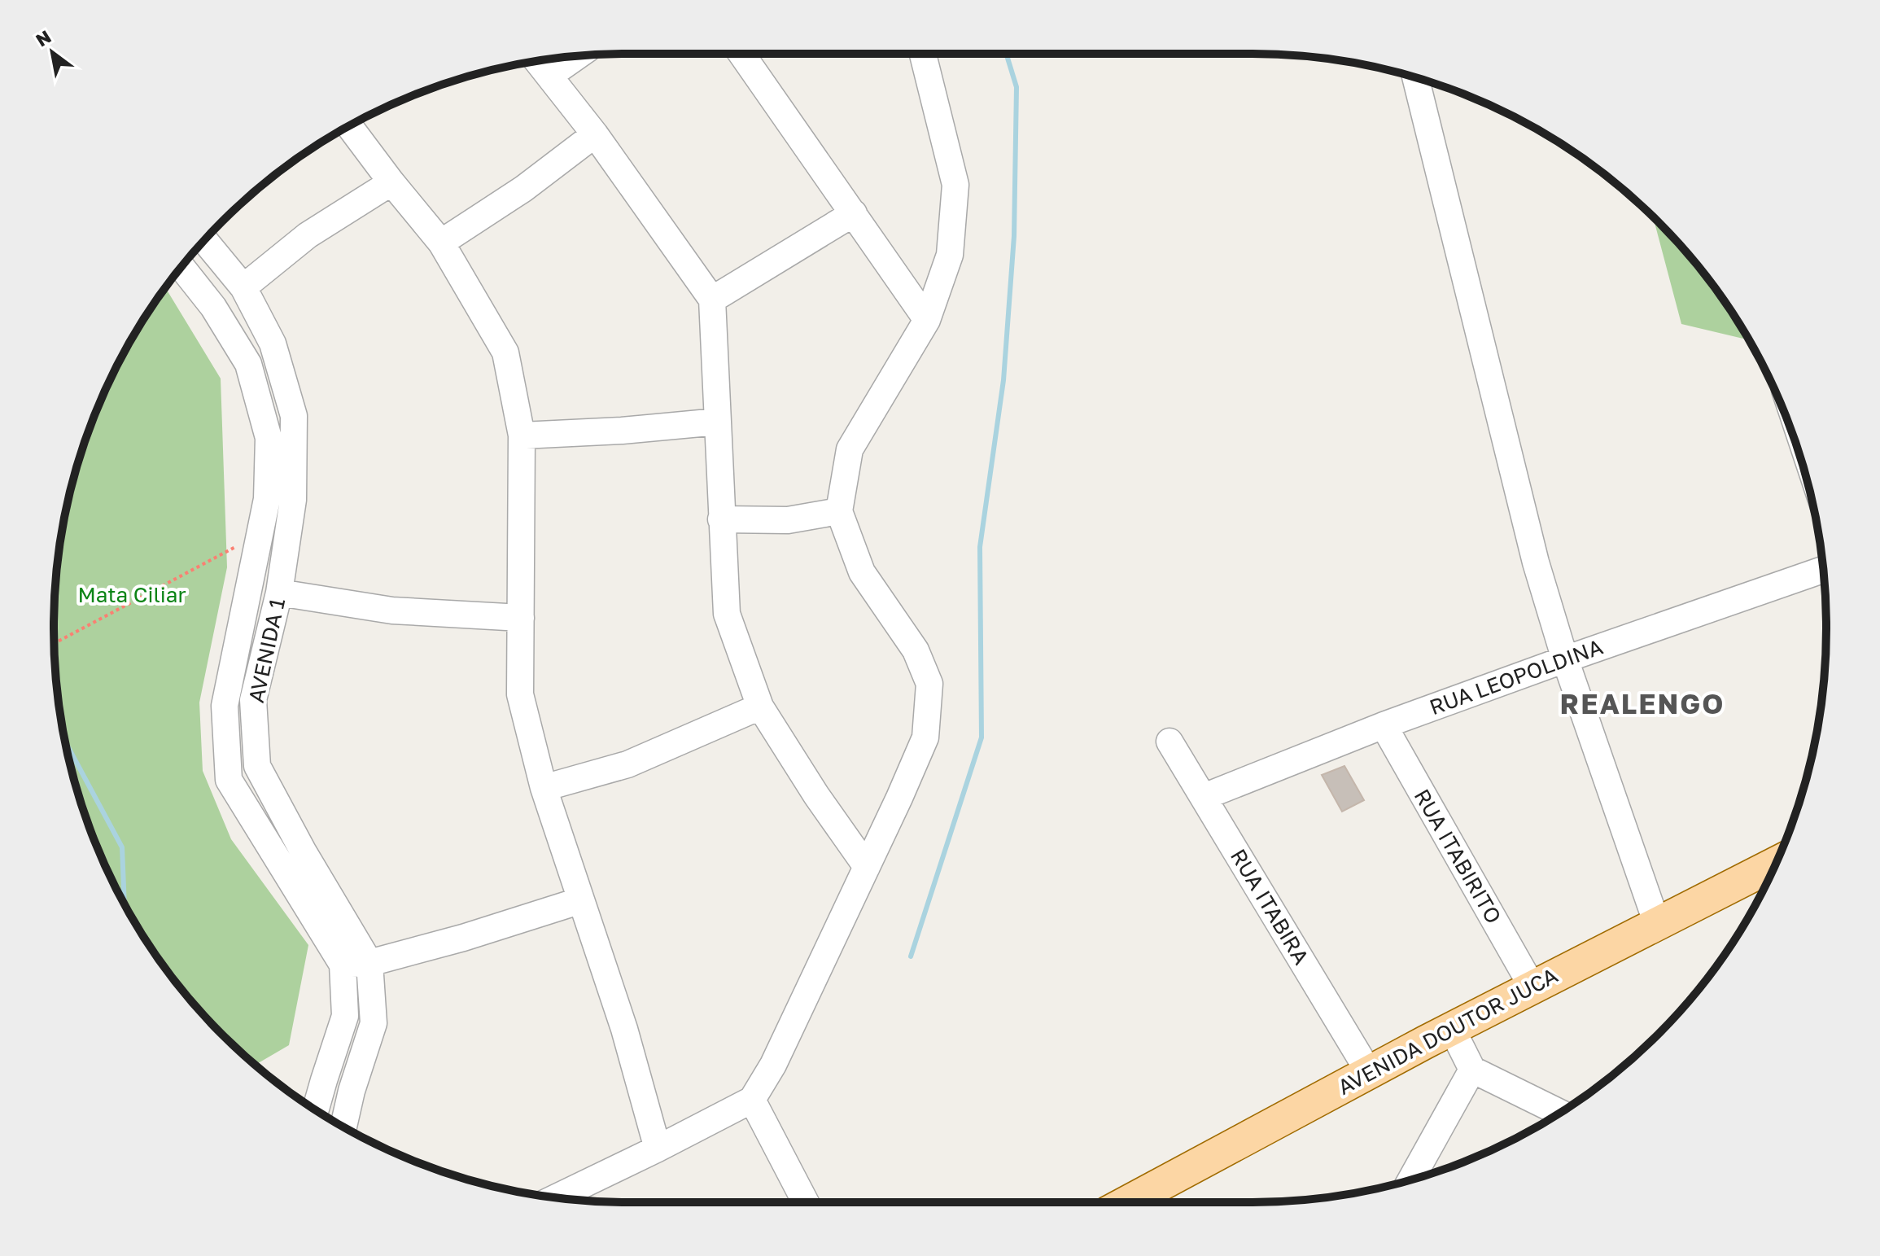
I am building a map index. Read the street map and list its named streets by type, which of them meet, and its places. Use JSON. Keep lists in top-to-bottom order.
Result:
{
  "streets": {
    "main road": ["AVENIDA DOUTOR JUCA"],
    "street": [
      "AVENIDA 1",
      "RUA LEOPOLDINA",
      "RUA ITABIRITO",
      "RUA ITABIRA"
    ]
  },
  "crossings": [
    ["RUA LEOPOLDINA", "RUA ITABIRITO"],
    ["RUA LEOPOLDINA", "RUA ITABIRA"],
    ["RUA ITABIRITO", "AVENIDA DOUTOR JUCA"],
    ["RUA ITABIRA", "AVENIDA DOUTOR JUCA"]
  ],
  "districts": ["REALENGO"],
  "parks": ["Mata Ciliar"],
  "north": "top left"
}
